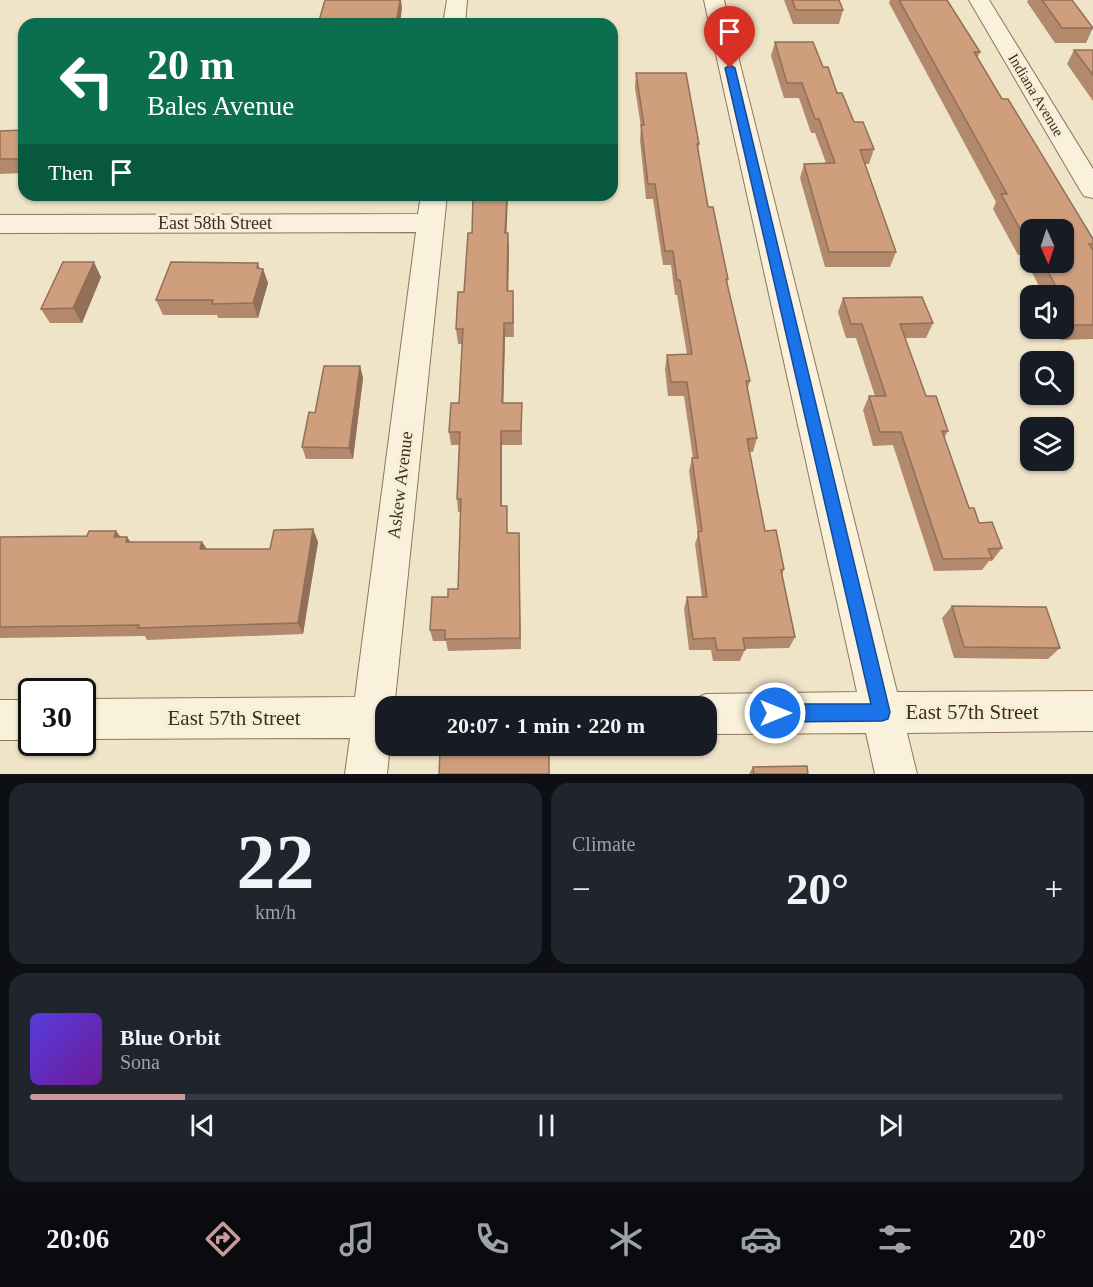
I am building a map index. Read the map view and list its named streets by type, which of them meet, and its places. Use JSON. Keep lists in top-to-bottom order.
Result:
{
  "streets": {
    "street": [
      "Indiana Avenue",
      "East 58th Street",
      "Askew Avenue",
      "East 57th Street"
    ]
  },
  "crossings": [
    ["East 58th Street", "Askew Avenue"]
  ],
  "north": "bottom",
  "page": {
    "turn": ["20 m", "Bales Avenue"],
    "then": "Then",
    "limit": "30",
    "trip": "20:07 · 1 min · 220 m",
    "tile": [
      ["22", "km/h"],
      "Climate"
    ],
    "heat": ["−", "20°", "+"],
    "song": ["Blue Orbit", "Sona"],
    "tabs": ["20:06", "20°"]
  }
}
